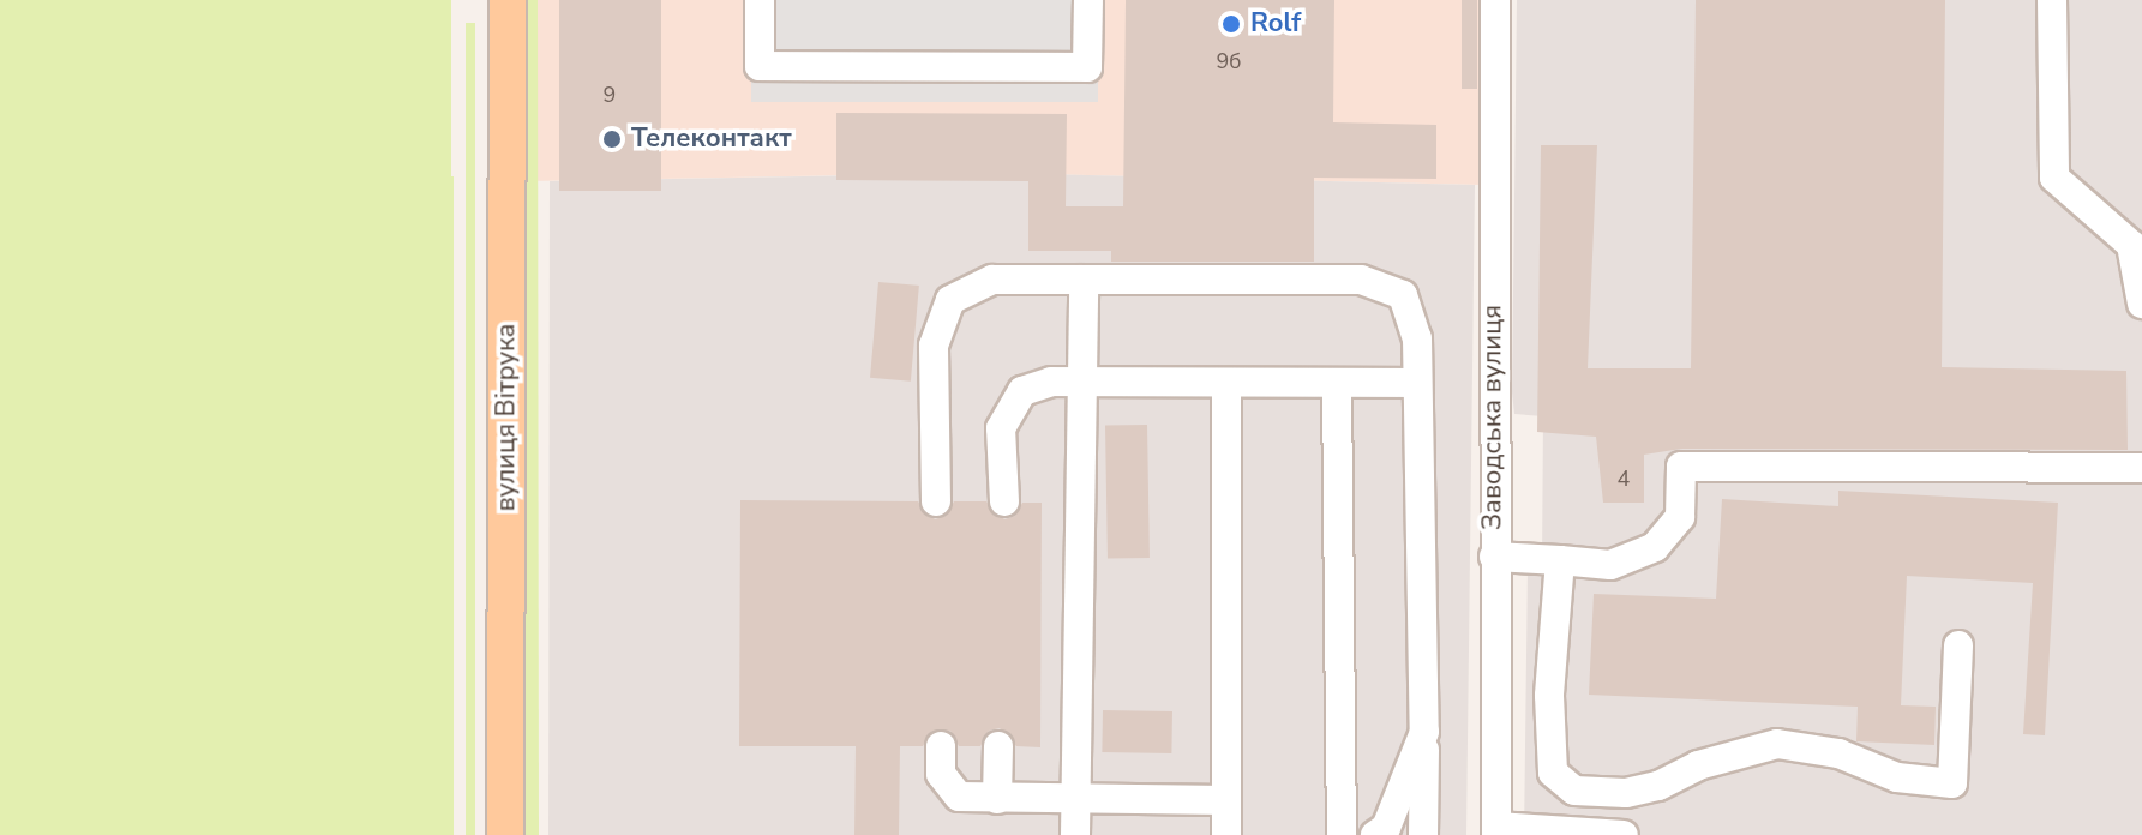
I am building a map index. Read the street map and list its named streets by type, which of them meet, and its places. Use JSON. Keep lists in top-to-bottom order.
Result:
{
  "streets": {
    "main road": ["вулиця Вітрука"],
    "street": ["Заводська вулиця"]
  },
  "places": ["Rolf", "Телеконтакт"],
  "house_numbers": ["9б", "9", "4"]
}
